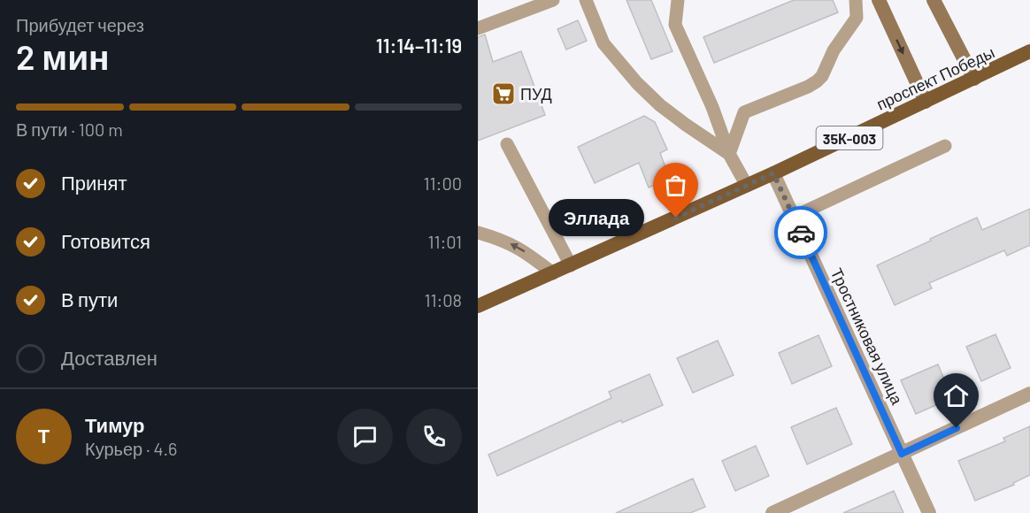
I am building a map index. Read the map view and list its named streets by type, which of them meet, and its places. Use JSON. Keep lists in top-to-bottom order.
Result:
{
  "streets": {
    "main road": ["проспект Победы", "35К-003"],
    "street": ["Тростниковая улица"]
  },
  "crossings": [
    ["проспект Победы", "Тростниковая улица"]
  ],
  "places": {
    "supermarket": ["ПУД"],
    "other": ["Эллада"]
  },
  "page": {
    "heading": ["2 мин", "Прибудет через", "11:14–11:19"],
    "panel": ["Тимур", "Курьер · 4.6"],
    "bar": "В пути · 100 m",
    "list": [
      ["Принят", "11:00"],
      ["Готовится", "11:01"],
      ["В пути", "11:08"],
      "Доставлен"
    ],
    "bubble": "Эллада",
    "round": "Т"
  }
}
